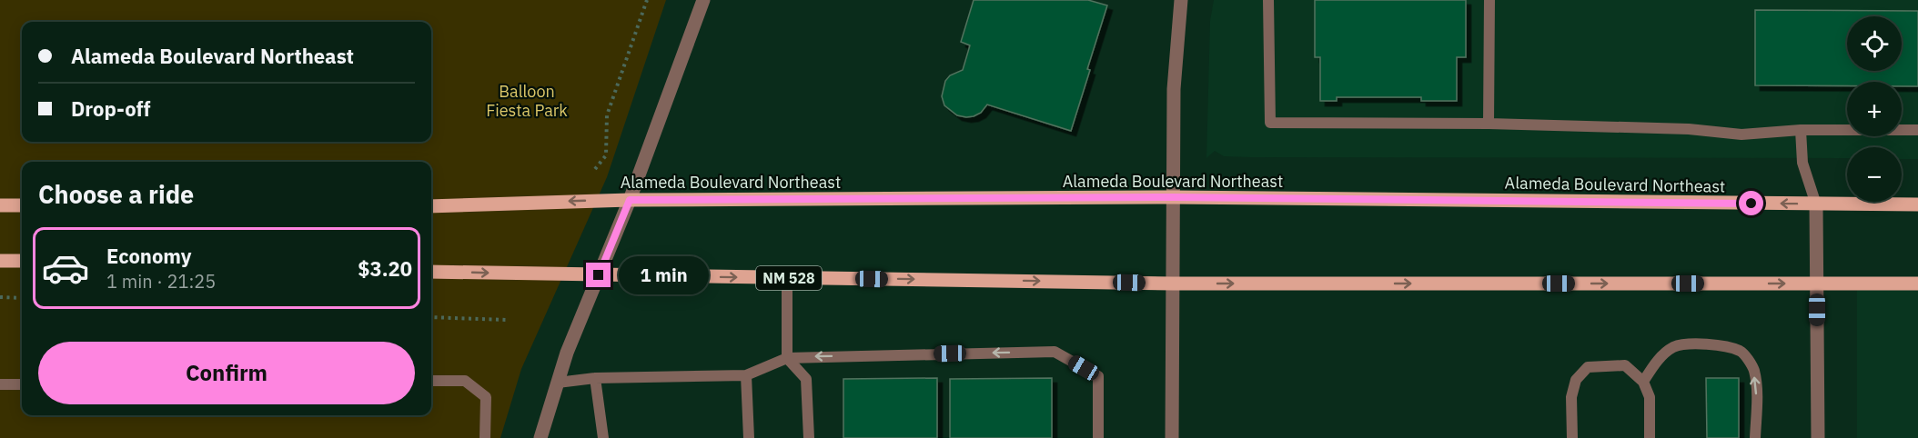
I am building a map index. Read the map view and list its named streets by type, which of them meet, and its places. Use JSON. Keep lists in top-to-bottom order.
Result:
{
  "streets": {
    "main road": ["Alameda Boulevard Northeast", "NM 528"]
  },
  "parks": ["Balloon Fiesta Park"],
  "page": {
    "map_buttons": ["+", "−"],
    "banner": ["Alameda Boulevard Northeast", "Drop-off"],
    "heading": "Choose a ride",
    "list": [
      {
        "name": "Economy",
        "note": "1 min · 21:25",
        "value": "$3.20"
      }
    ],
    "bubble": "1 min",
    "buttons": "Confirm"
  }
}
